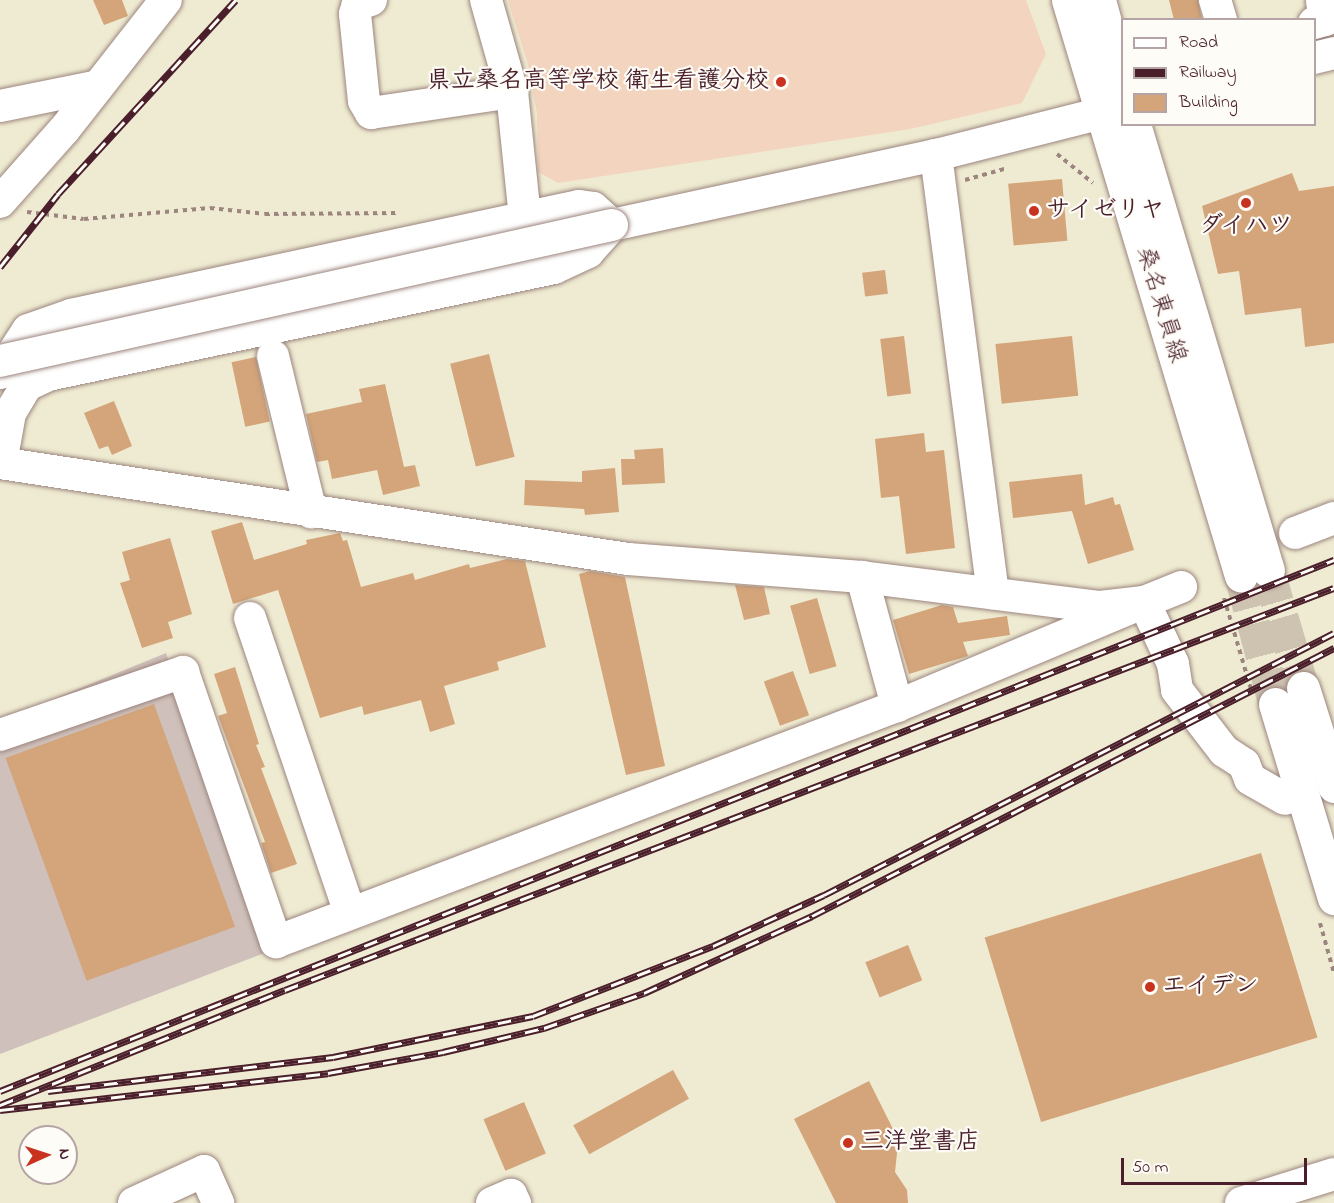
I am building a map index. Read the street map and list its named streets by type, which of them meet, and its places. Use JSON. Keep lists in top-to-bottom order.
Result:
{
  "streets": {
    "main road": ["桑名東員線"]
  },
  "places": [
    "県立桑名高等学校 衛生看護分校",
    "ダイハツ",
    "サイゼリヤ",
    "エイデン",
    "三洋堂書店"
  ],
  "legend": ["Road", "Railway", "Building"],
  "scale_bar": "50 m",
  "north": "right"
}
